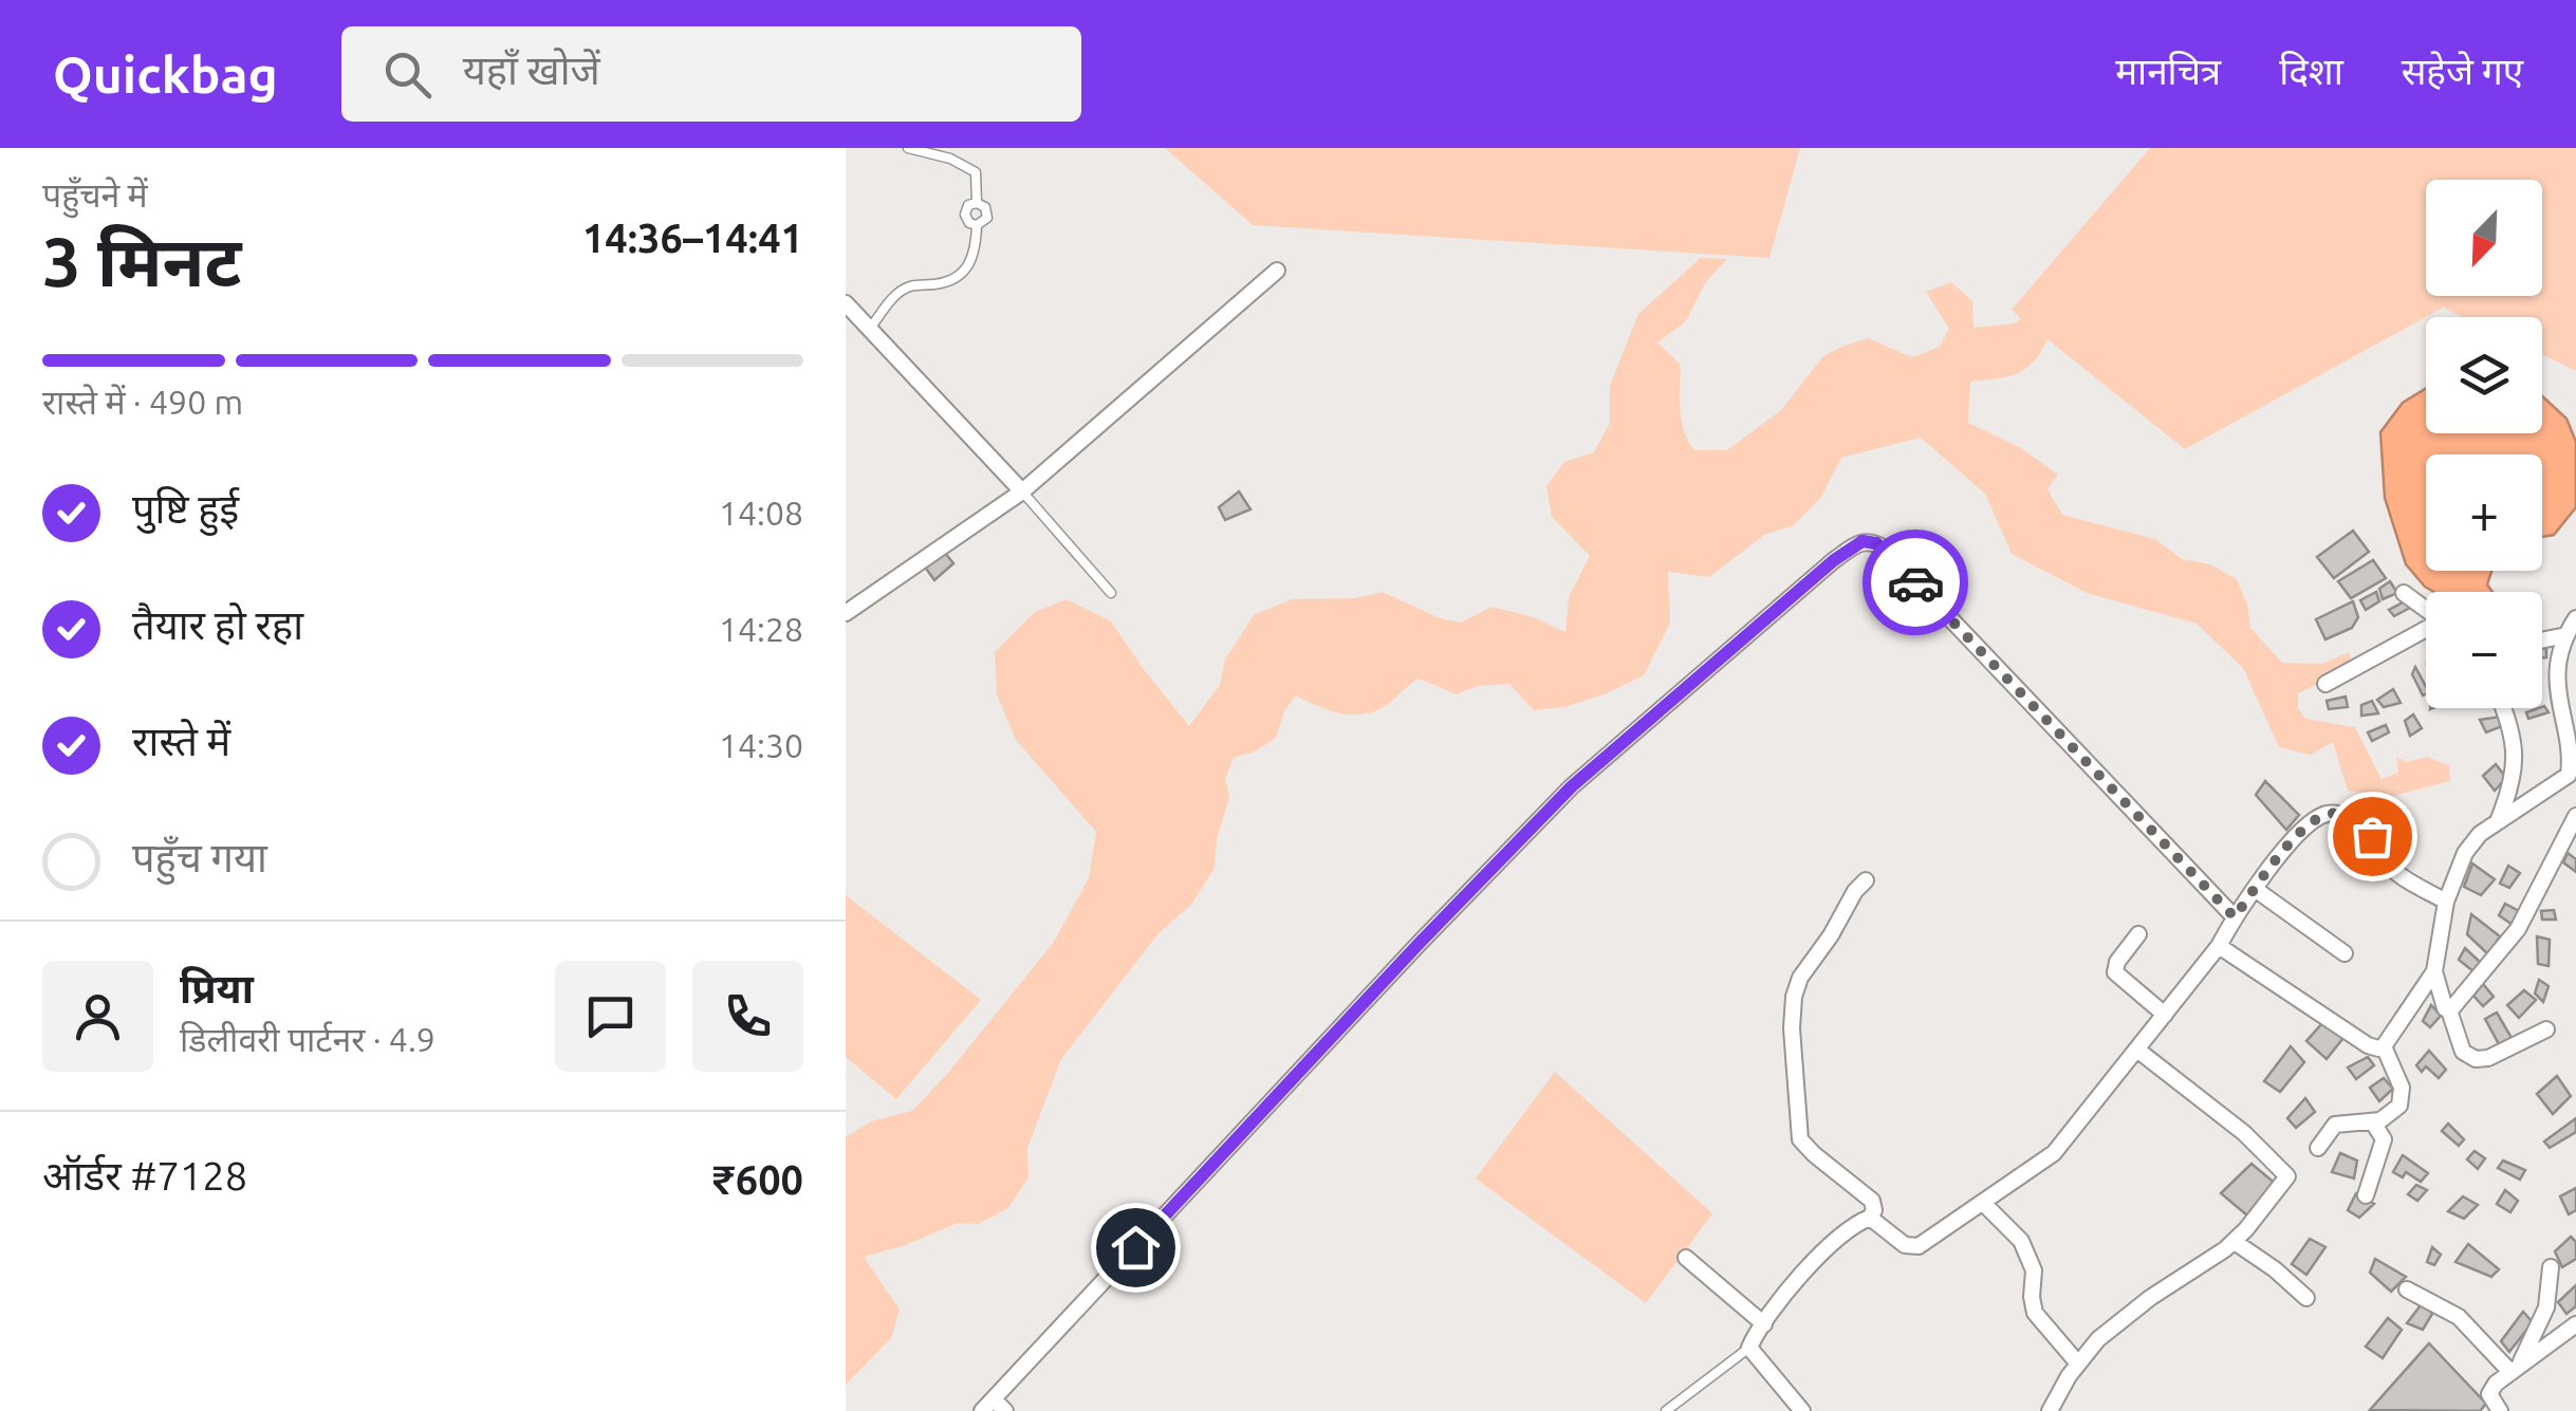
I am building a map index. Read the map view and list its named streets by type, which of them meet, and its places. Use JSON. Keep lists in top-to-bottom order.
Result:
{
  "north": "bottom left",
  "page": {
    "header": "Quickbag",
    "search": "यहाँ खोजें",
    "nav": ["मानचित्र", "दिशा", "सहेजे गए"],
    "heading": ["3 मिनट", "पहुँचने में", "14:36–14:41"],
    "panel": [
      "प्रिया",
      "डिलीवरी पार्टनर · 4.9",
      "ऑर्डर #7128",
      "₹600"
    ],
    "map_buttons": ["+", "−"],
    "bar": "रास्ते में · 490 m",
    "list": [
      ["पुष्टि हुई", "14:08"],
      ["तैयार हो रहा", "14:28"],
      ["रास्ते में", "14:30"],
      "पहुँच गया"
    ]
  }
}
